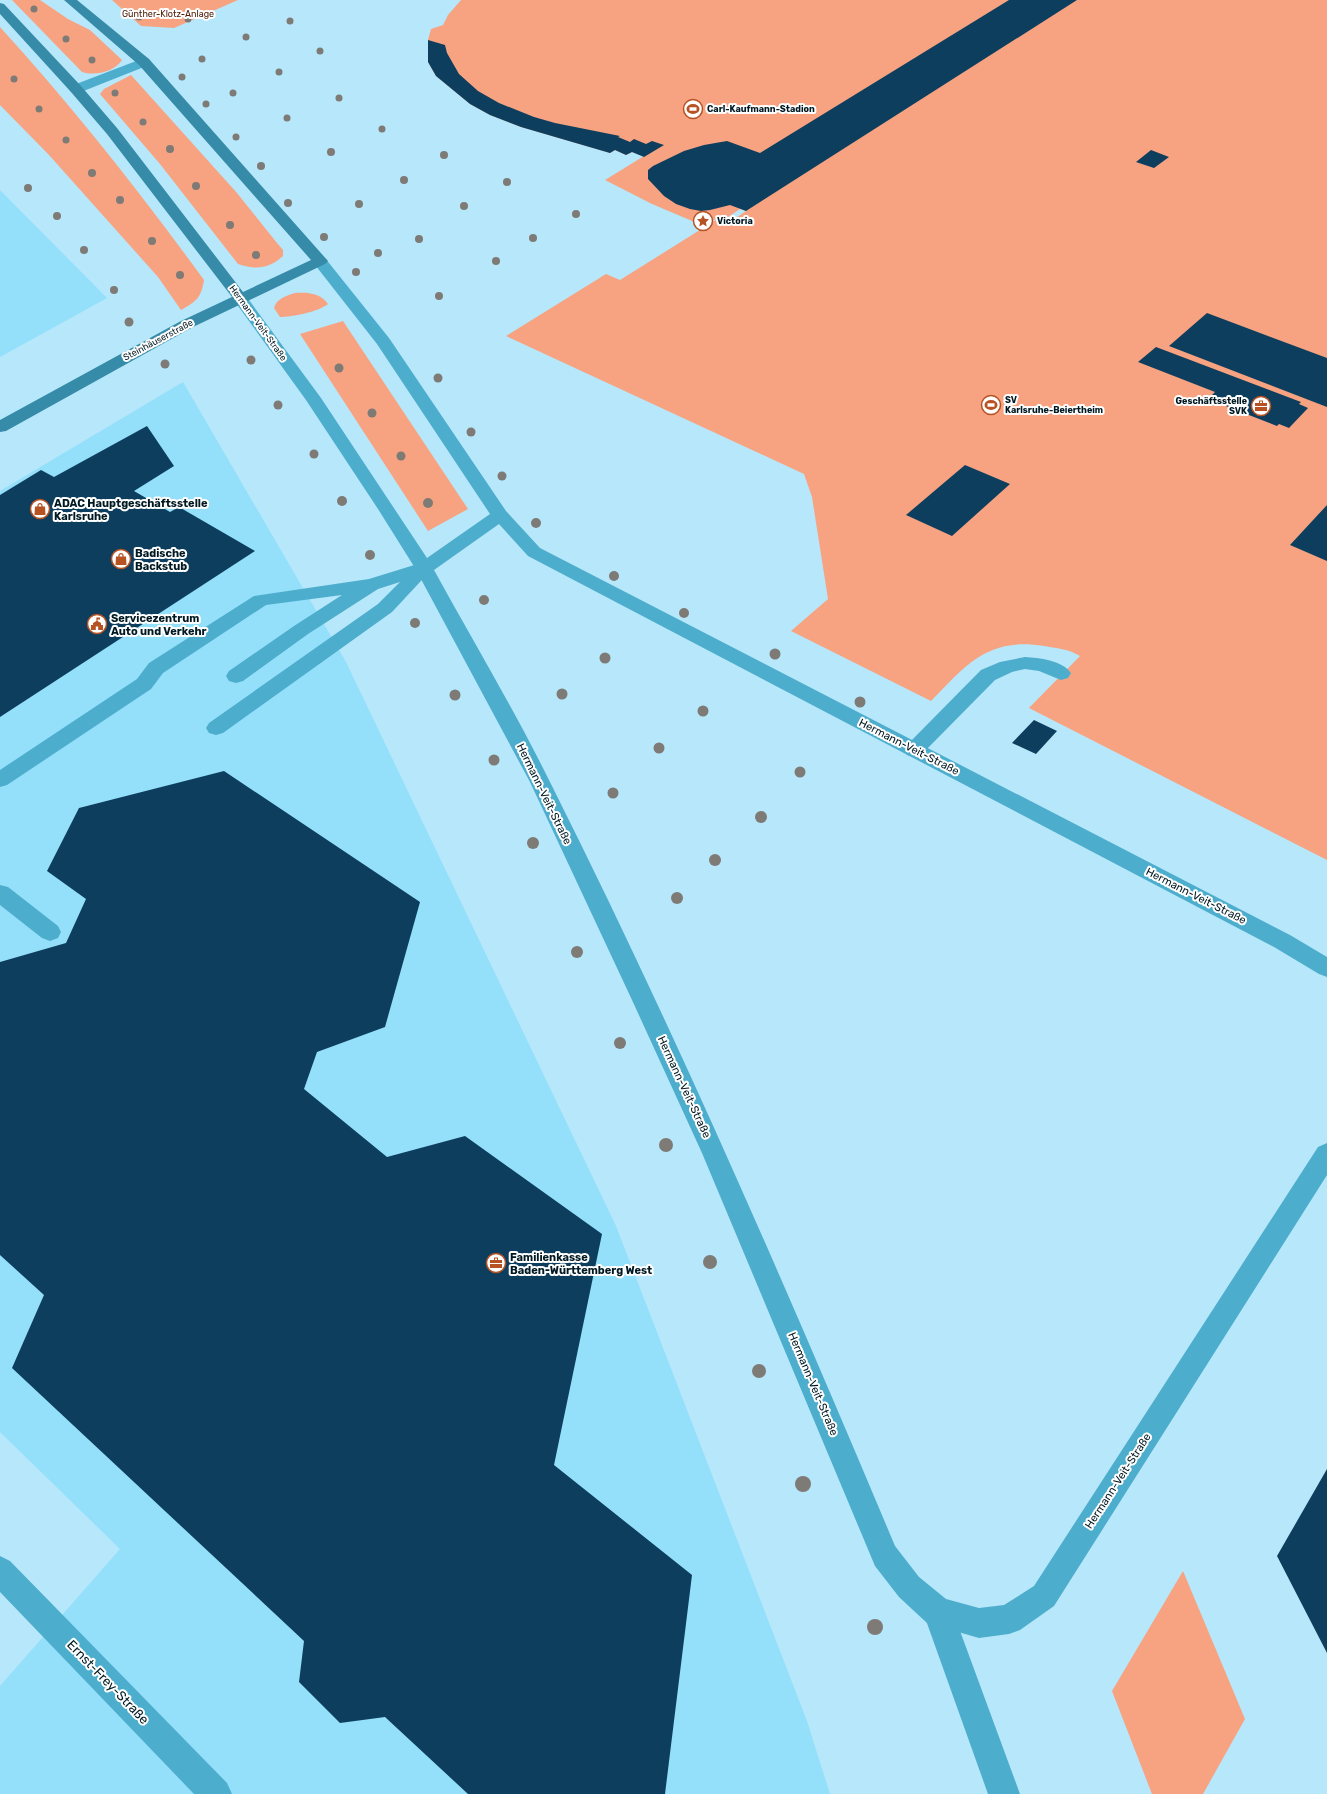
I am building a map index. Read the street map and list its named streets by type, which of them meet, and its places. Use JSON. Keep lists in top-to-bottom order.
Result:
{
  "streets": {
    "street": ["Hermann-Veit-Straße", "Steinhäuserstraße", "Ernst-Frey-Straße"]
  },
  "crossings": [
    ["Hermann-Veit-Straße", "Steinhäuserstraße"]
  ],
  "parks": ["Günther-Klotz-Anlage"],
  "places": {
    "sports": ["Carl-Kaufmann-Stadion", "SV Karlsruhe-Beiertheim"],
    "place": ["Victoria"],
    "office": ["Geschäftsstelle SVK", "Familienkasse Baden-Württemberg West"],
    "shop": ["ADAC Hauptgeschäftsstelle Karlsruhe", "Badische Backstub"],
    "public building": ["Servicezentrum Auto und Verkehr"]
  }
}
